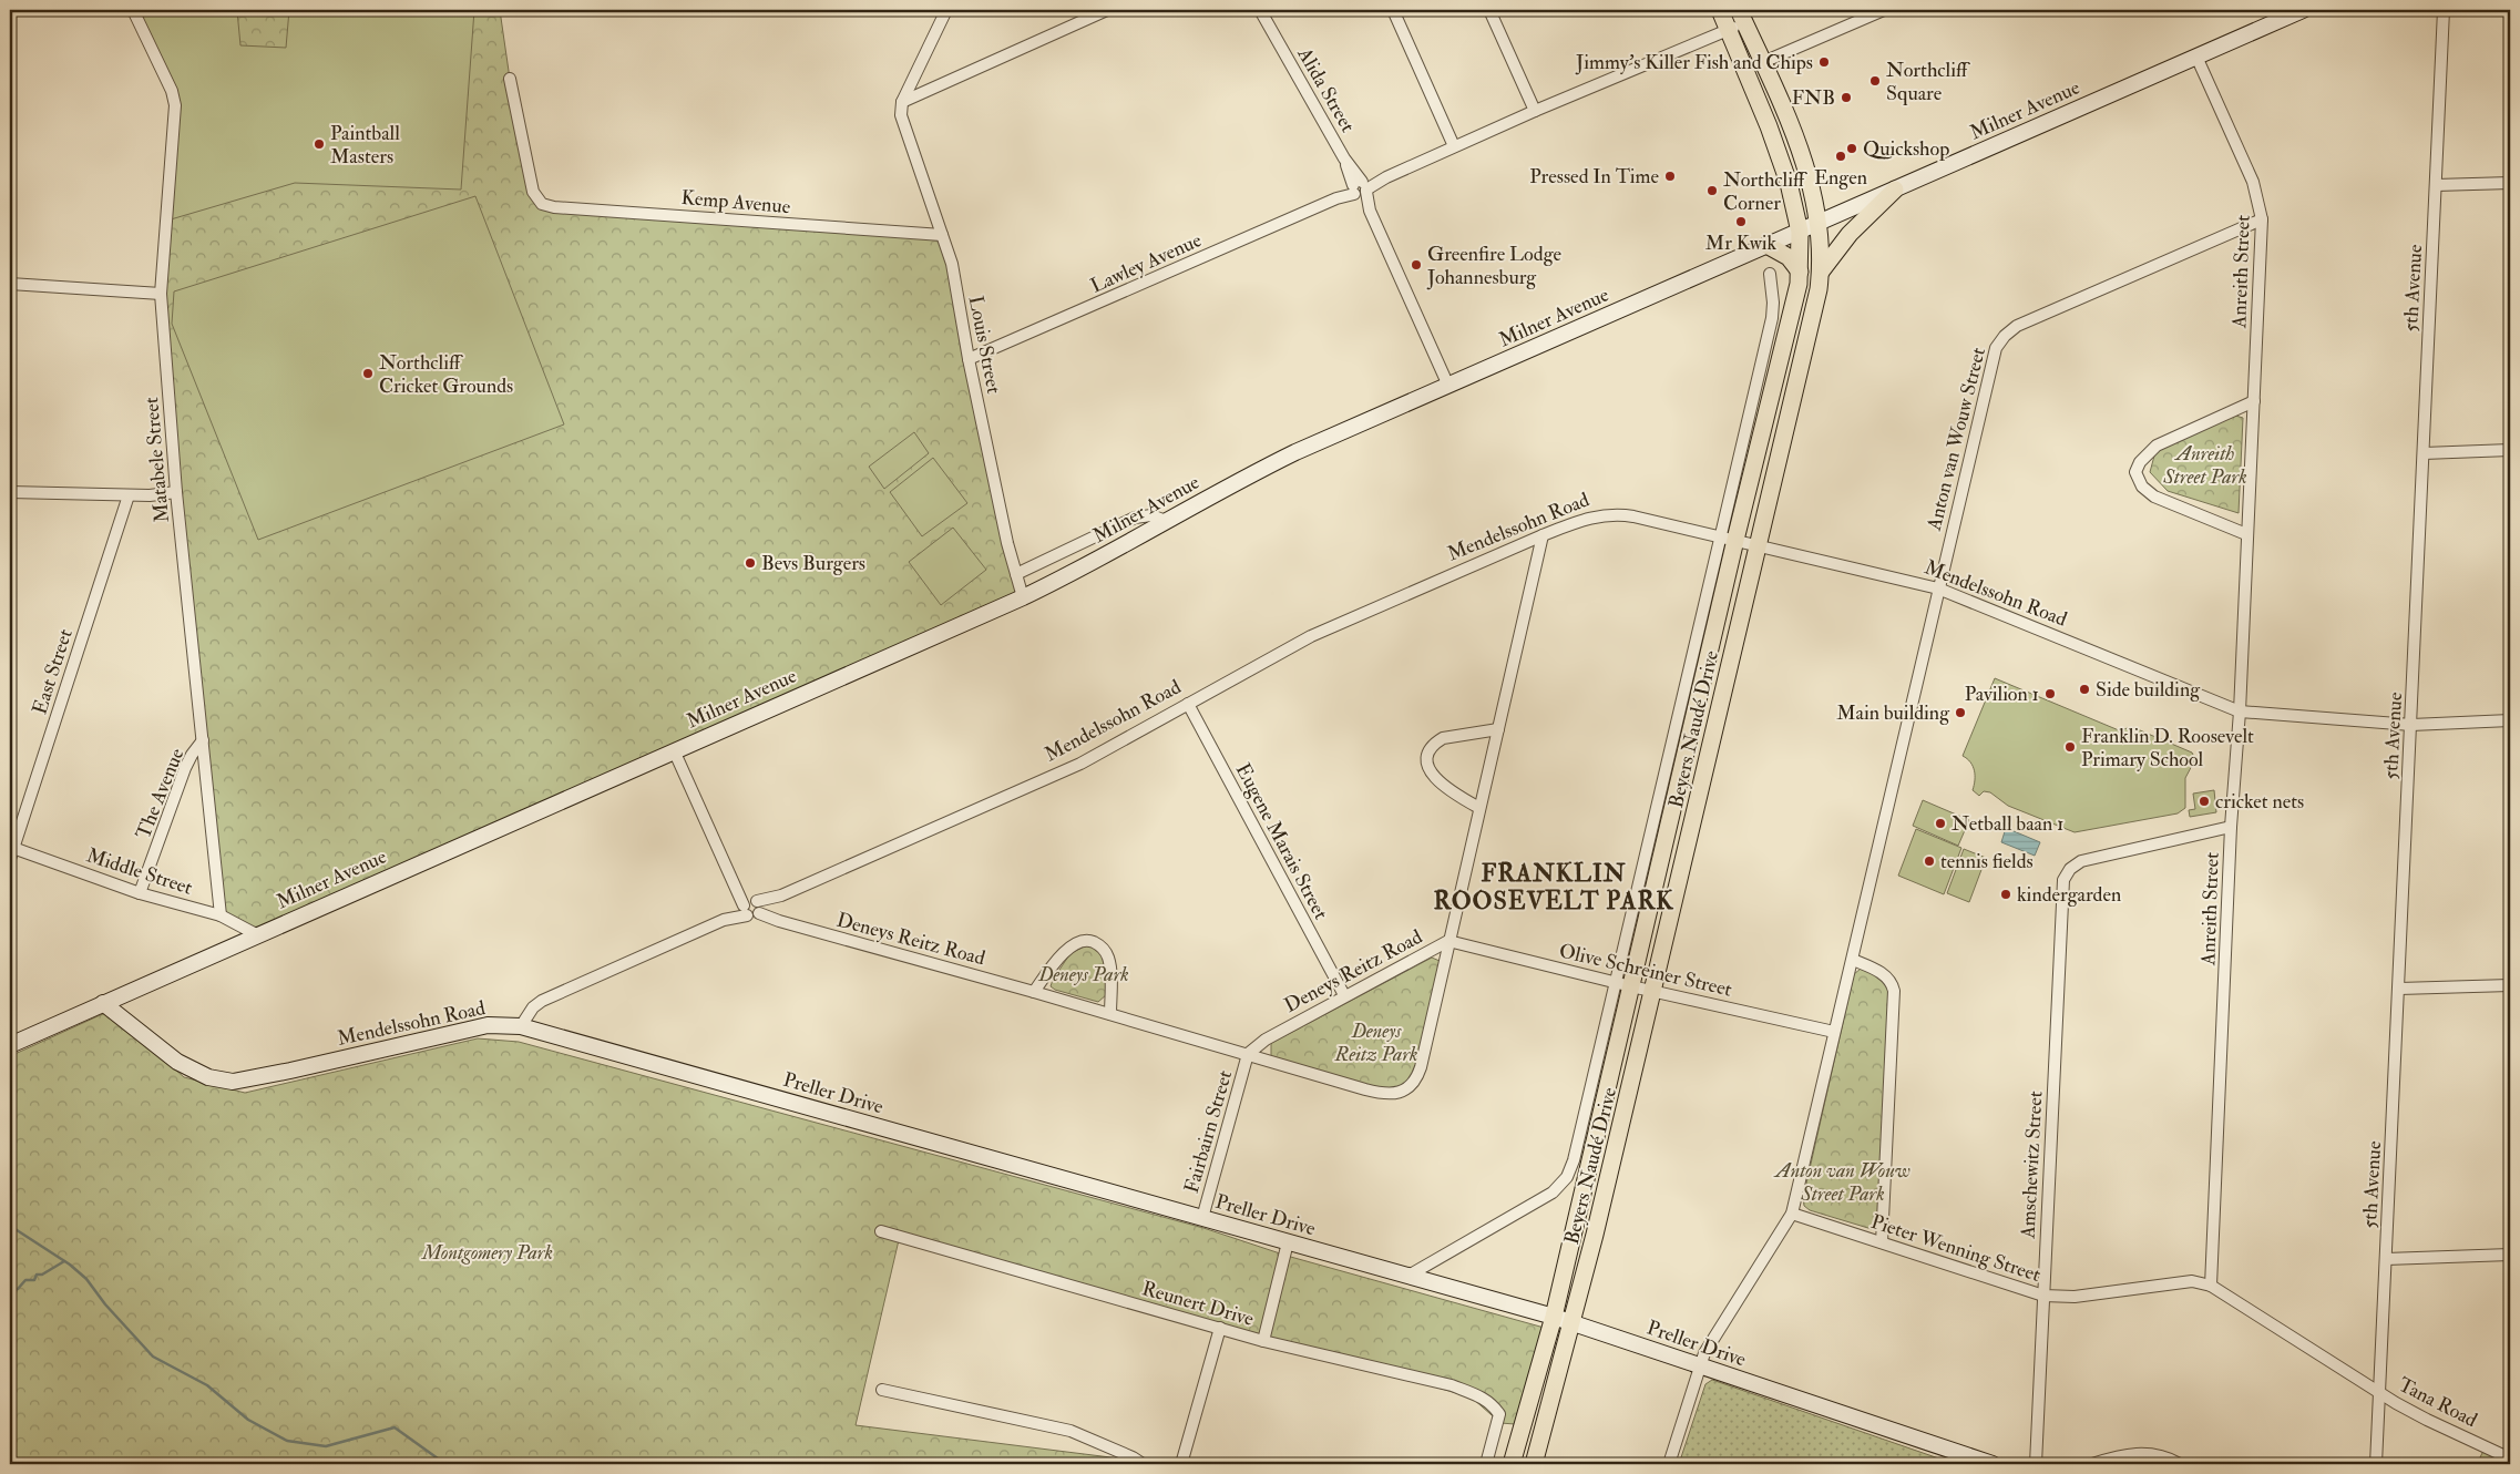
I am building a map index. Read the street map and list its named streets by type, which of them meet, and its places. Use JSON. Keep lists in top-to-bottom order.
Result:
{
  "streets": {
    "main road": [
      "Milner Avenue",
      "Mendelssohn Road",
      "Beyers Naudé Drive",
      "Preller Drive"
    ],
    "street": [
      "Alida Street",
      "Kemp Avenue",
      "Lawley Avenue",
      "Anreith Street",
      "5th Avenue",
      "Louis Street",
      "Anton van Wouw Street",
      "Matabele Street",
      "East Street",
      "The Avenue",
      "Eugene Marais Street",
      "Middle Street",
      "Deneys Reitz Road",
      "Olive Schreiner Street",
      "Fairbairn Street",
      "Amschewitz Street",
      "Pieter Wenning Street",
      "Reunert Drive",
      "Tana Road"
    ]
  },
  "crossings": [
    ["Alida Street", "Milner Avenue"],
    ["Alida Street", "Lawley Avenue"],
    ["Milner Avenue", "Anreith Street"],
    ["Milner Avenue", "Louis Street"],
    ["Milner Avenue", "Mendelssohn Road"],
    ["Milner Avenue", "Beyers Naudé Drive"],
    ["Milner Avenue", "Middle Street"],
    ["Kemp Avenue", "Louis Street"],
    ["Lawley Avenue", "Louis Street"],
    ["Lawley Avenue", "Beyers Naudé Drive"],
    ["Anreith Street", "Anton van Wouw Street"],
    ["Anreith Street", "Mendelssohn Road"],
    ["Anreith Street", "Amschewitz Street"],
    ["Anreith Street", "Pieter Wenning Street"],
    ["5th Avenue", "Mendelssohn Road"],
    ["5th Avenue", "Pieter Wenning Street"],
    ["5th Avenue", "Tana Road"],
    ["Anton van Wouw Street", "Mendelssohn Road"],
    ["Anton van Wouw Street", "Olive Schreiner Street"],
    ["Anton van Wouw Street", "Preller Drive"],
    ["Anton van Wouw Street", "Pieter Wenning Street"],
    ["Matabele Street", "The Avenue"],
    ["Matabele Street", "Middle Street"],
    ["Mendelssohn Road", "Beyers Naudé Drive"],
    ["Mendelssohn Road", "Eugene Marais Street"],
    ["Mendelssohn Road", "Deneys Reitz Road"],
    ["Mendelssohn Road", "Preller Drive"],
    ["East Street", "Middle Street"],
    ["Beyers Naudé Drive", "Olive Schreiner Street"],
    ["Beyers Naudé Drive", "Preller Drive"],
    ["The Avenue", "Middle Street"],
    ["Eugene Marais Street", "Deneys Reitz Road"],
    ["Deneys Reitz Road", "Olive Schreiner Street"],
    ["Deneys Reitz Road", "Fairbairn Street"],
    ["Preller Drive", "Fairbairn Street"],
    ["Amschewitz Street", "Pieter Wenning Street"],
    ["Pieter Wenning Street", "Tana Road"]
  ],
  "districts": ["FRANKLIN ROOSEVELT PARK"],
  "parks": [
    "Anreith Street Park",
    "Deneys Park",
    "Deneys Reitz Park",
    "Anton van Wouw Street Park",
    "Montgomery Park"
  ],
  "places": [
    "Jimmy's Killer Fish and Chips",
    "Northcliff Square",
    "FNB",
    "Paintball Masters",
    "Quickshop",
    "Engen",
    "Pressed In Time",
    "Northcliff Corner",
    "Mr Kwik",
    "Greenfire Lodge Johannesburg",
    "Northcliff Cricket Grounds",
    "Bevs Burgers",
    "Side building",
    "Pavilion 1",
    "Main building",
    "Franklin D. Roosevelt Primary School",
    "cricket nets",
    "Netball baan 1",
    "tennis fields",
    "kindergarden"
  ]
}
